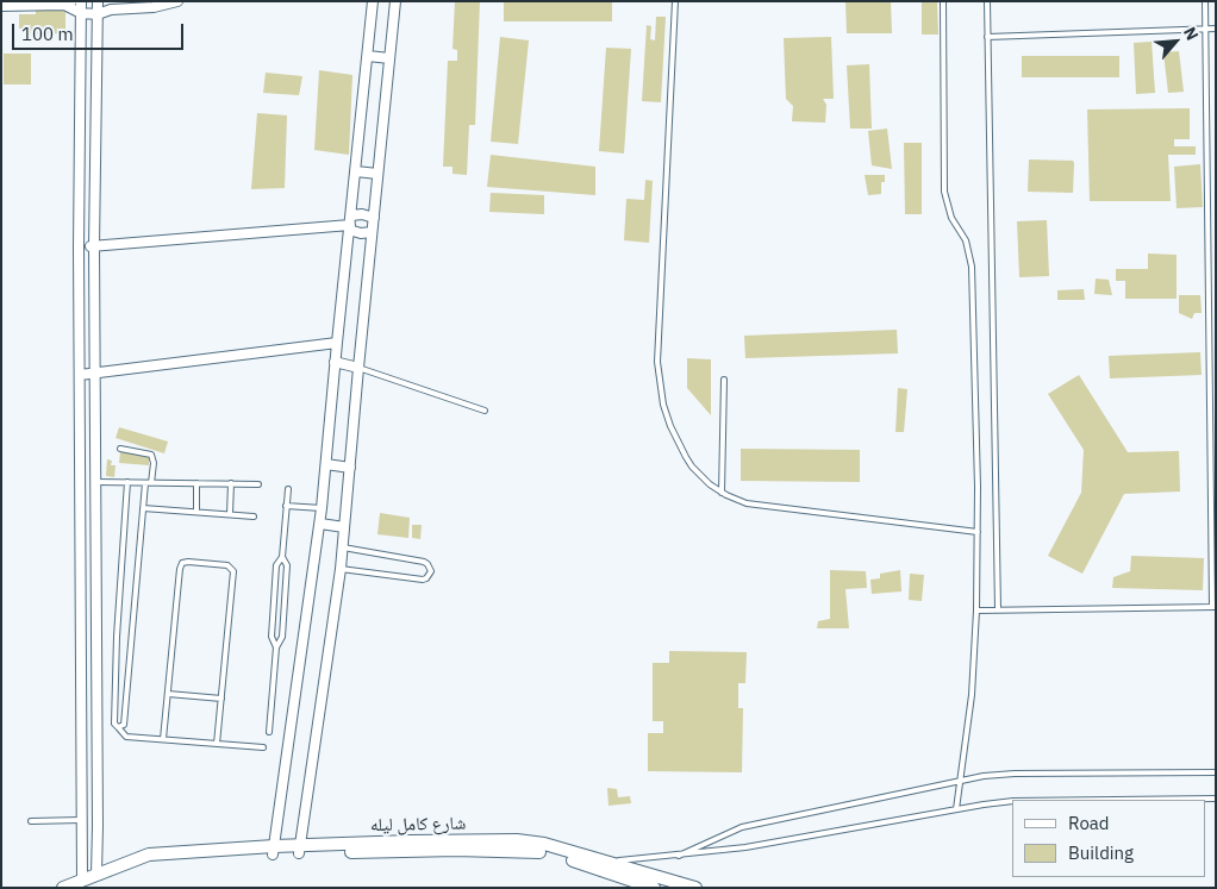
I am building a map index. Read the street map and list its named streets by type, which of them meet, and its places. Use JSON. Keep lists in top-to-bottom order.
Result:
{
  "streets": {
    "street": ["شارع كامل ليله"]
  },
  "legend": ["Road", "Building"],
  "scale_bar": "100 m",
  "north": "top right"
}
